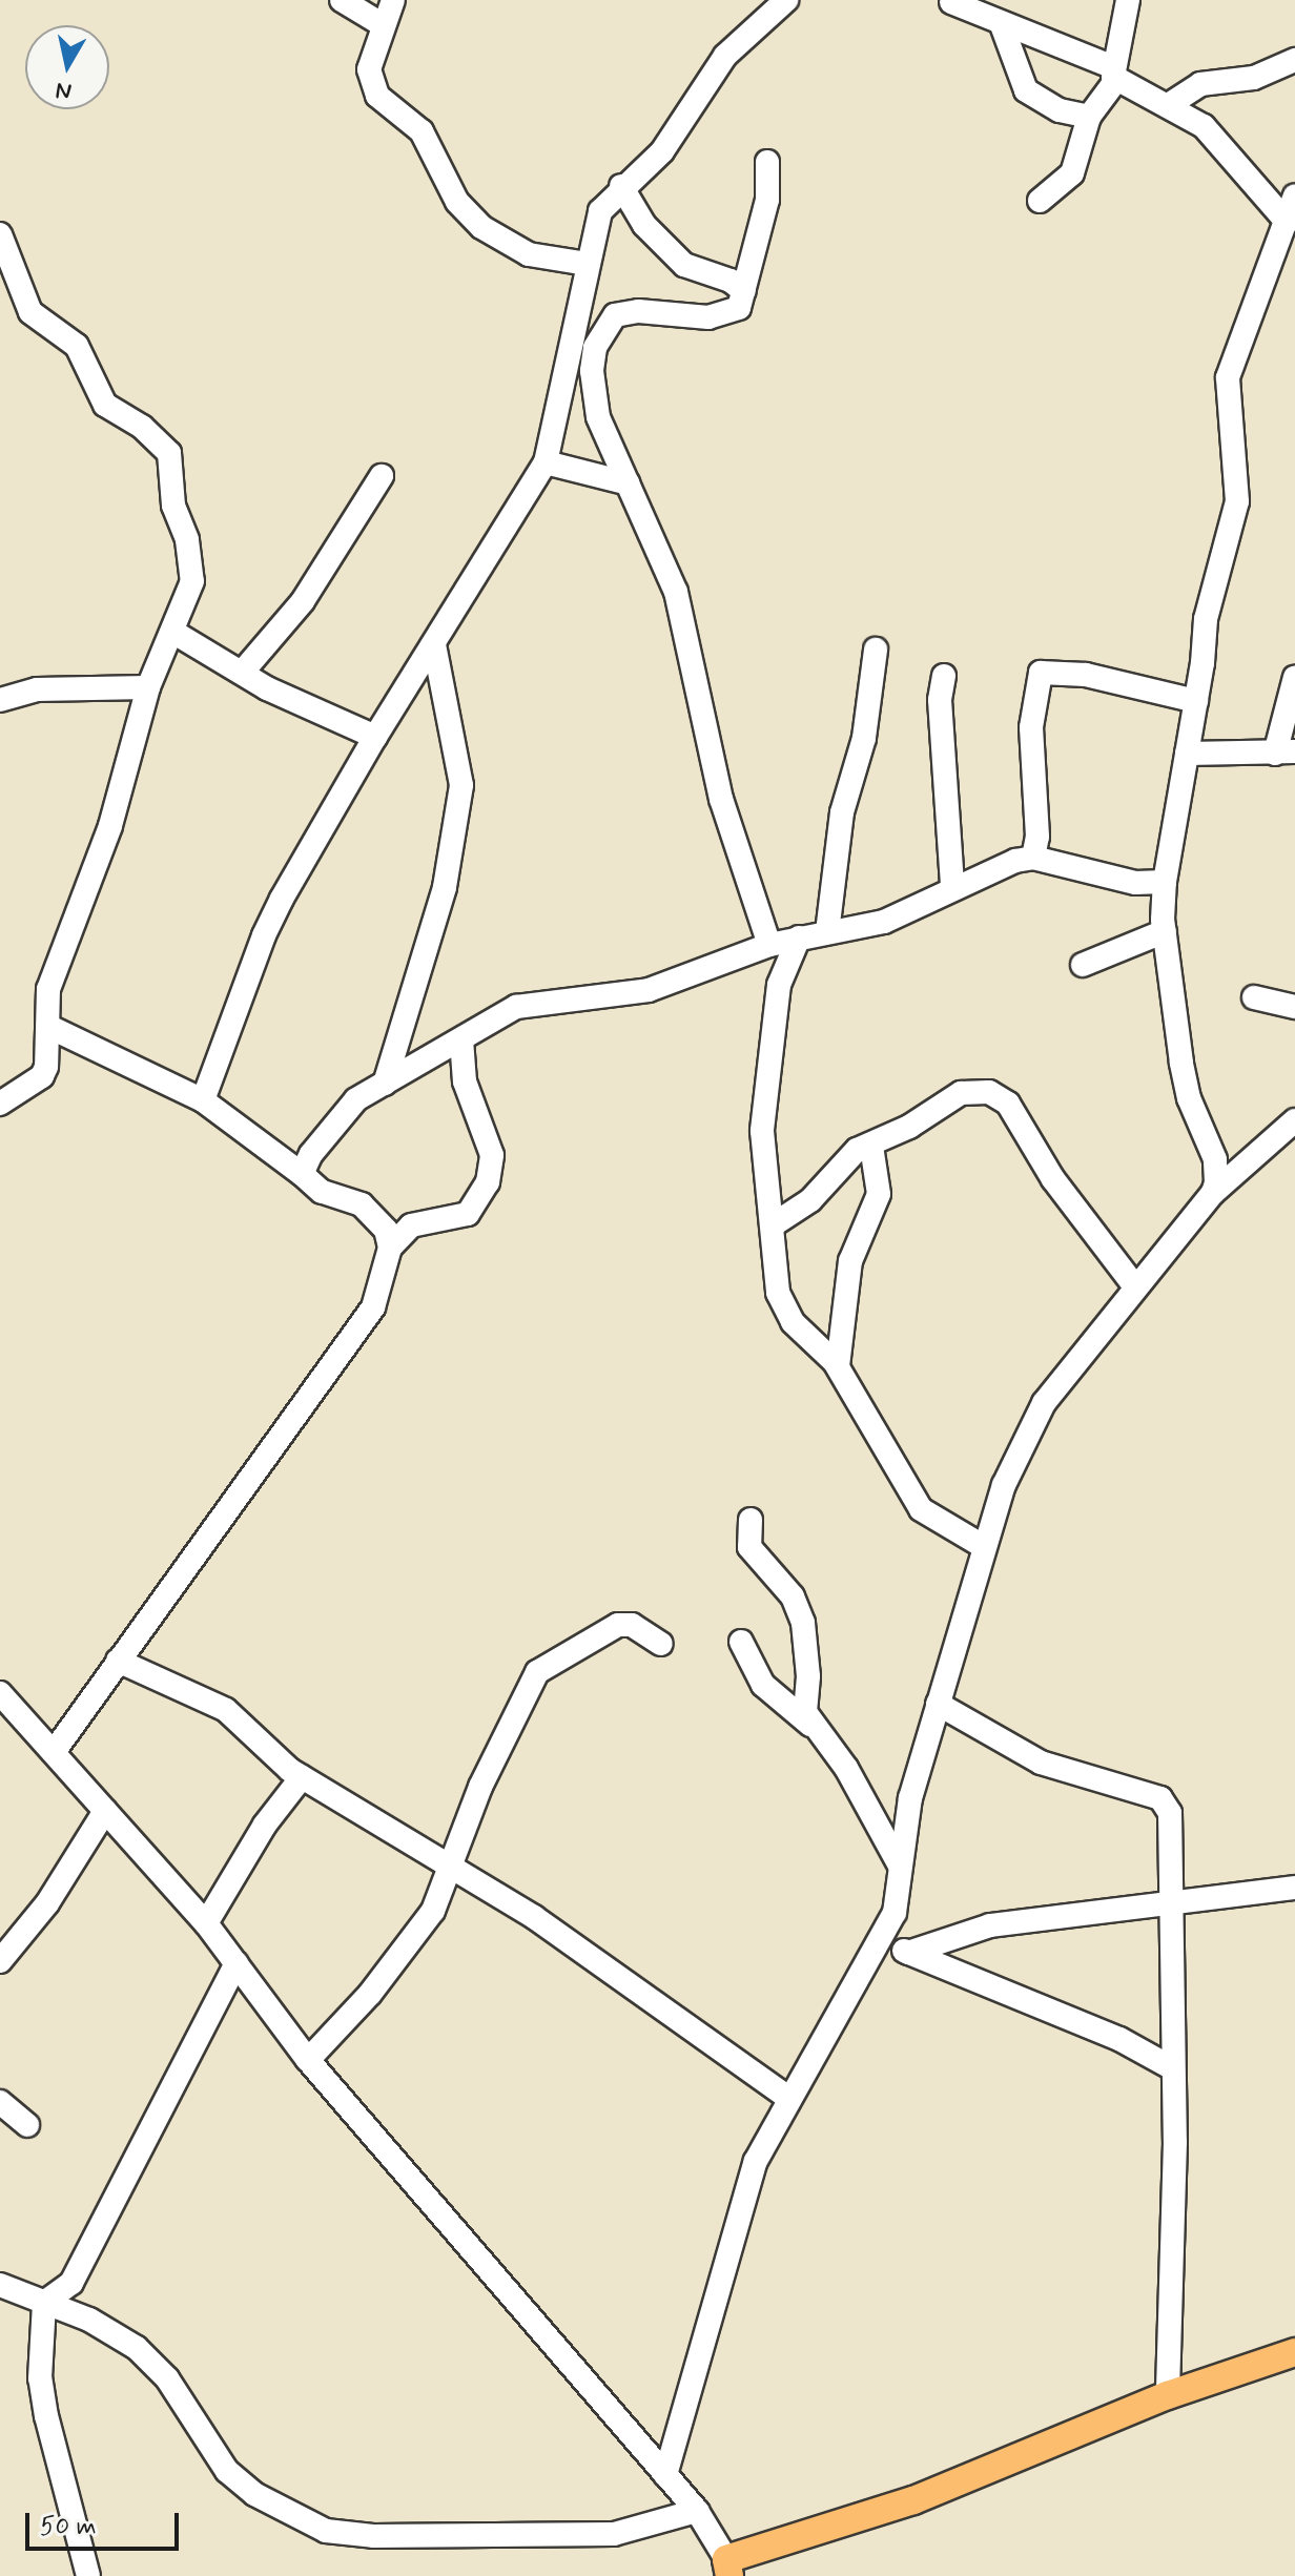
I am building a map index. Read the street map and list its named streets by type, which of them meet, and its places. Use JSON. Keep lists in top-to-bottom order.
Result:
{
  "scale_bar": "50 m",
  "north": "bottom"
}
